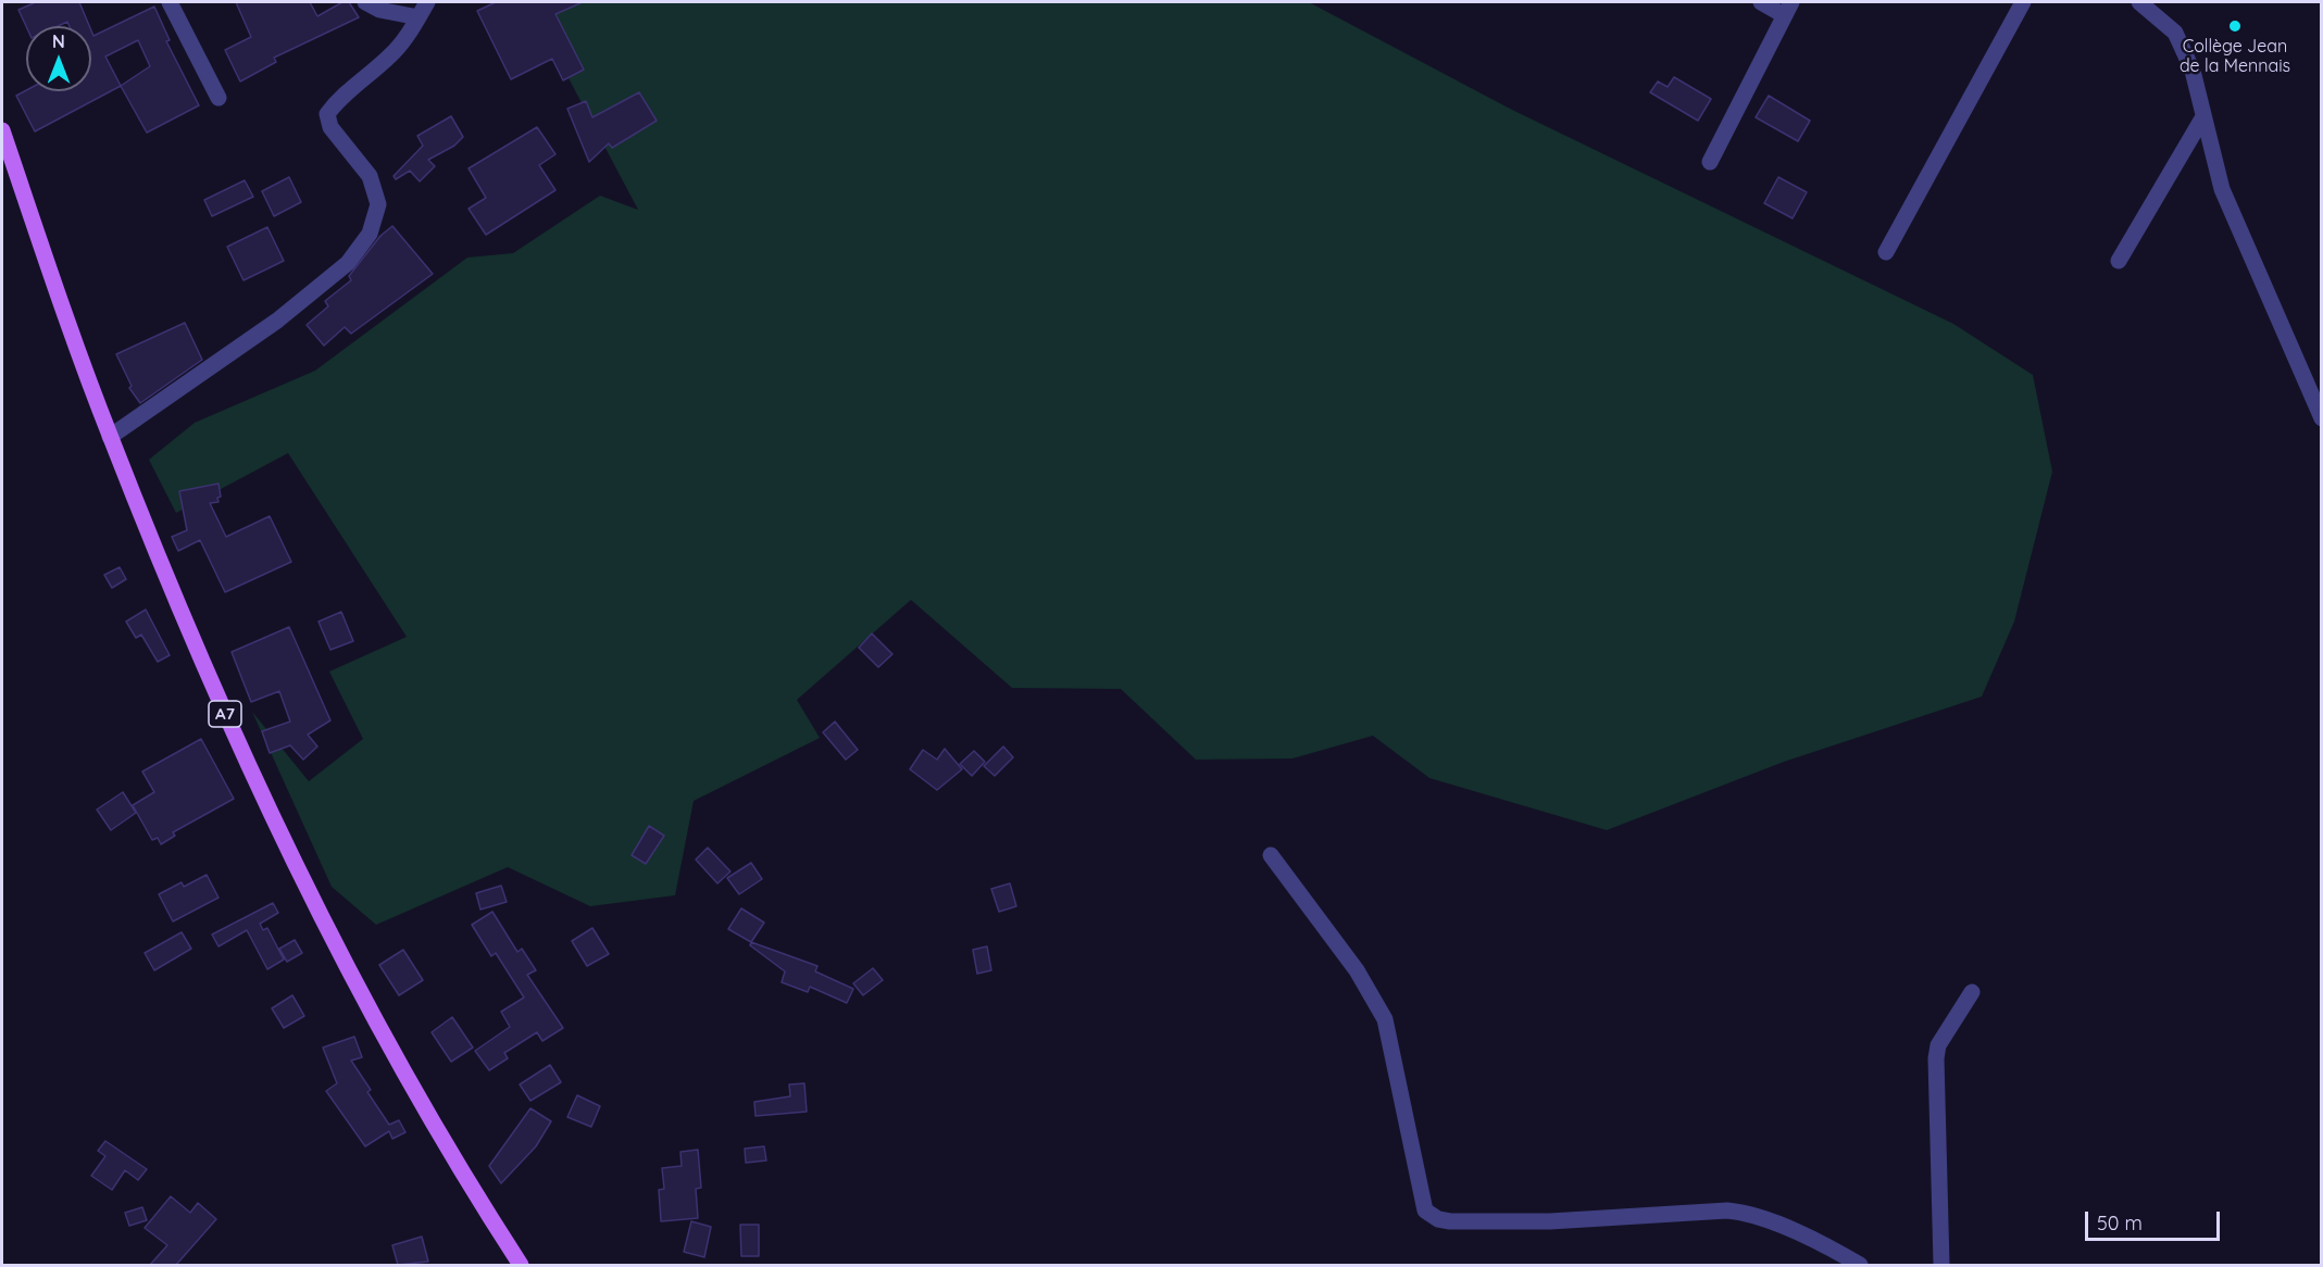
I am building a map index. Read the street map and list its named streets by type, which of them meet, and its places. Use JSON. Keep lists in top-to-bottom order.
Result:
{
  "streets": {
    "main road": ["A7"]
  },
  "places": ["Collège Jean de la Mennais"],
  "scale_bar": "50 m",
  "north": "top"
}
